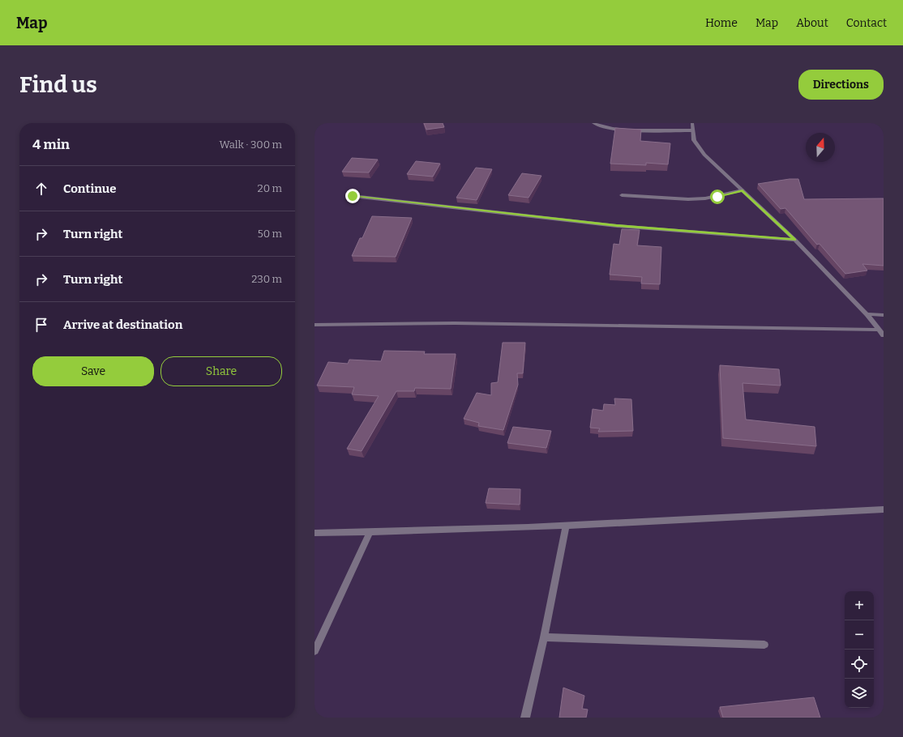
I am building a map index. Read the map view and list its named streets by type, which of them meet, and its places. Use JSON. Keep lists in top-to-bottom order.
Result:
{
  "north": "top",
  "page": {
    "header": "Map",
    "nav": [
      "Home",
      "Map",
      "About",
      "Contact"
    ],
    "buttons": [
      "Directions",
      ["Save", "Share"]
    ],
    "title": "Find us",
    "heading": ["4 min", "Walk · 300 m"],
    "list": [
      ["Continue", "20 m"],
      ["Turn right", "50 m"],
      ["Turn right", "230 m"],
      "Arrive at destination"
    ],
    "map_buttons": ["+", "−"]
  }
}
